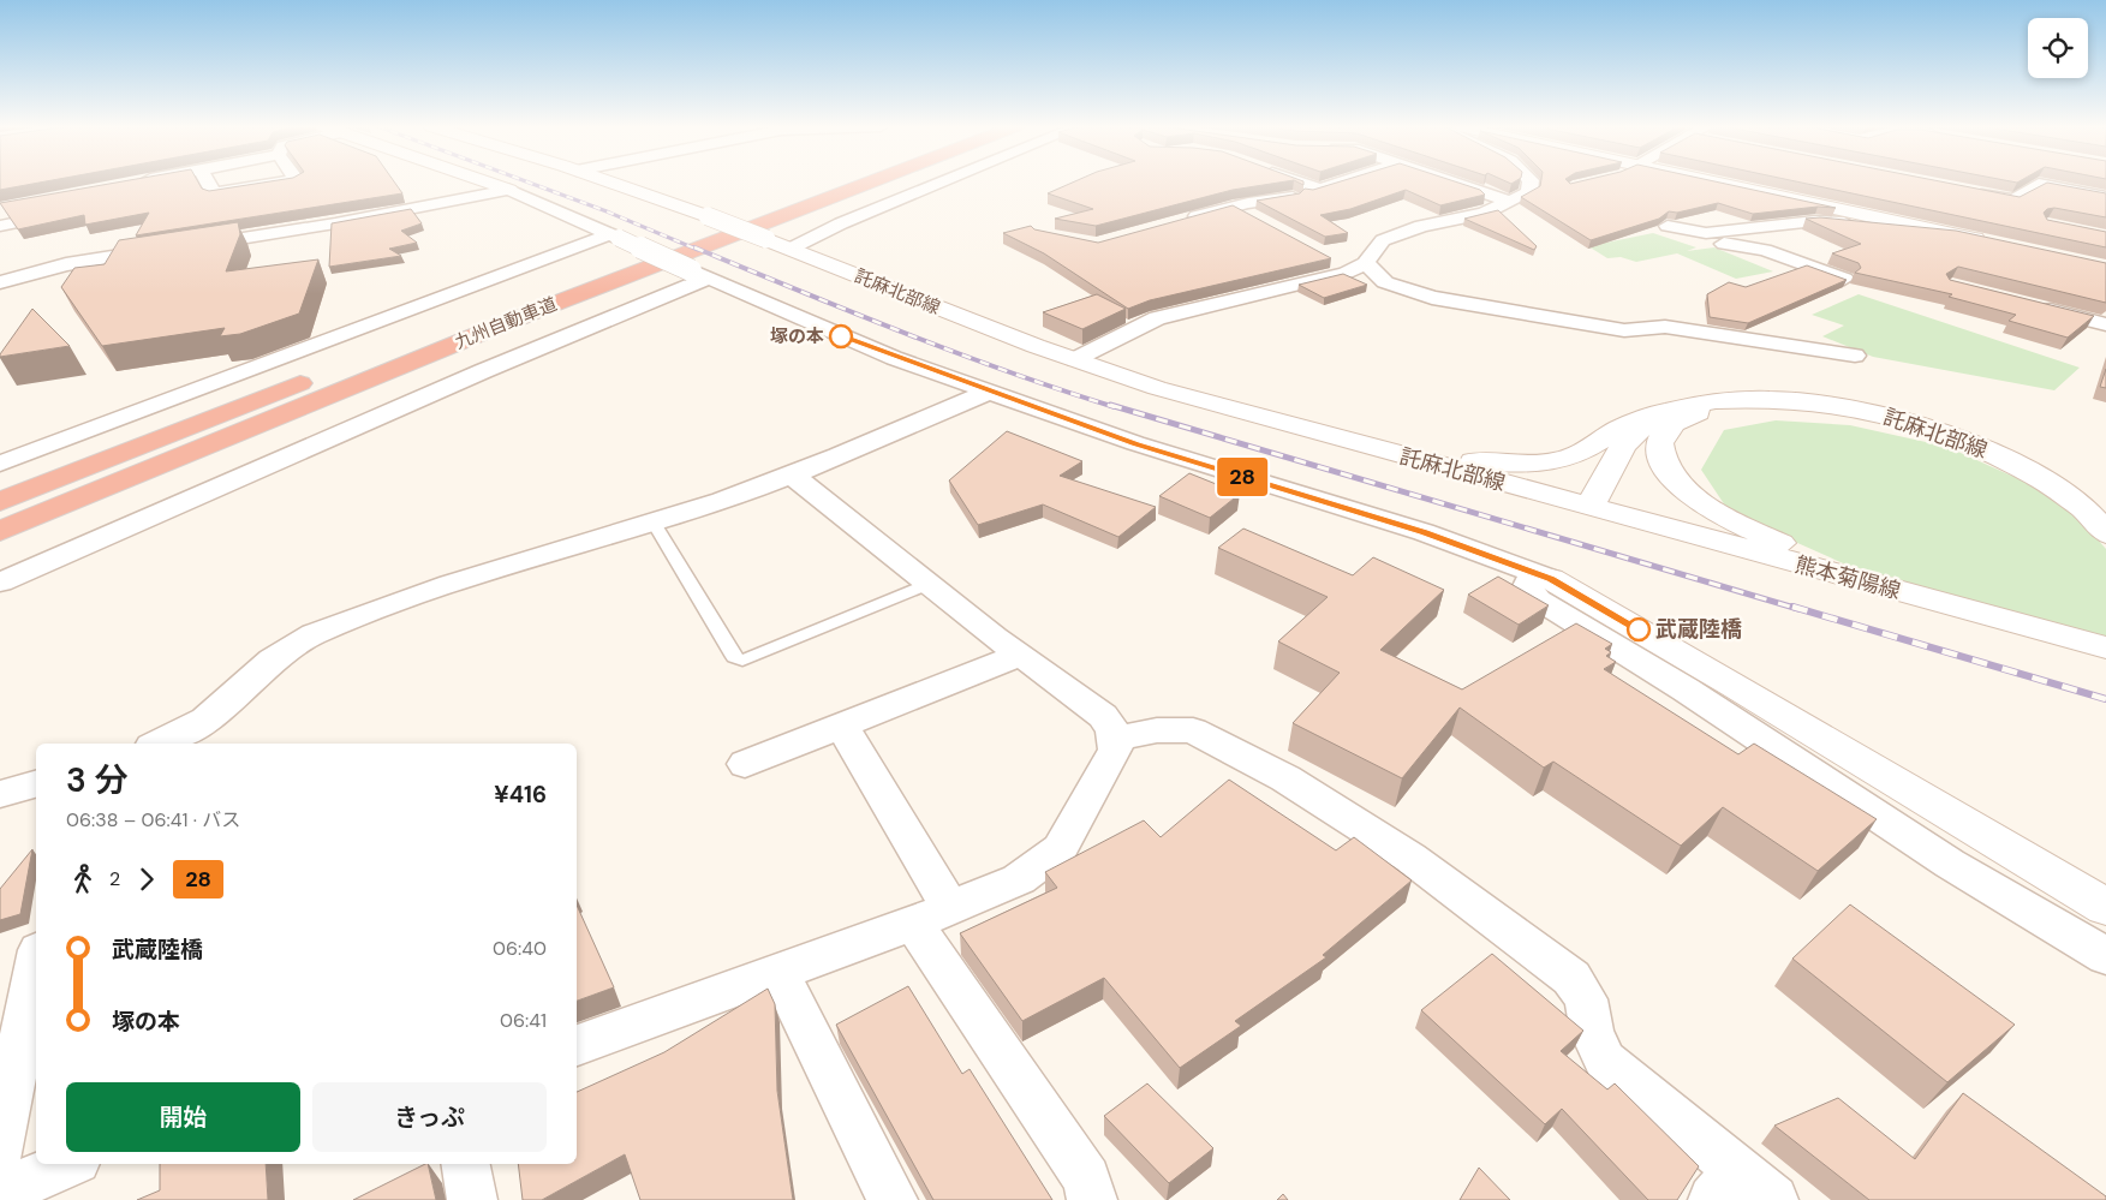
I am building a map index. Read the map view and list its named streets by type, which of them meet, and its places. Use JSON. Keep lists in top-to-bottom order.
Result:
{
  "streets": {
    "highway": ["九州自動車道"],
    "main road": ["託麻北部線", "熊本菊陽線"]
  },
  "crossings": [
    ["託麻北部線", "熊本菊陽線"]
  ],
  "places": ["塚の本", "武蔵陸橋"],
  "lines": ["bus line 28"],
  "page": {
    "on_map": "28",
    "heading": ["3 分", "06:38 – 06:41 · バス", "¥416"],
    "legs": ["2", "28"],
    "list": [
      {
        "name": "武蔵陸橋",
        "value": "06:40"
      },
      {
        "name": "塚の本",
        "value": "06:41"
      }
    ],
    "buttons": ["開始", "きっぷ"]
  }
}
